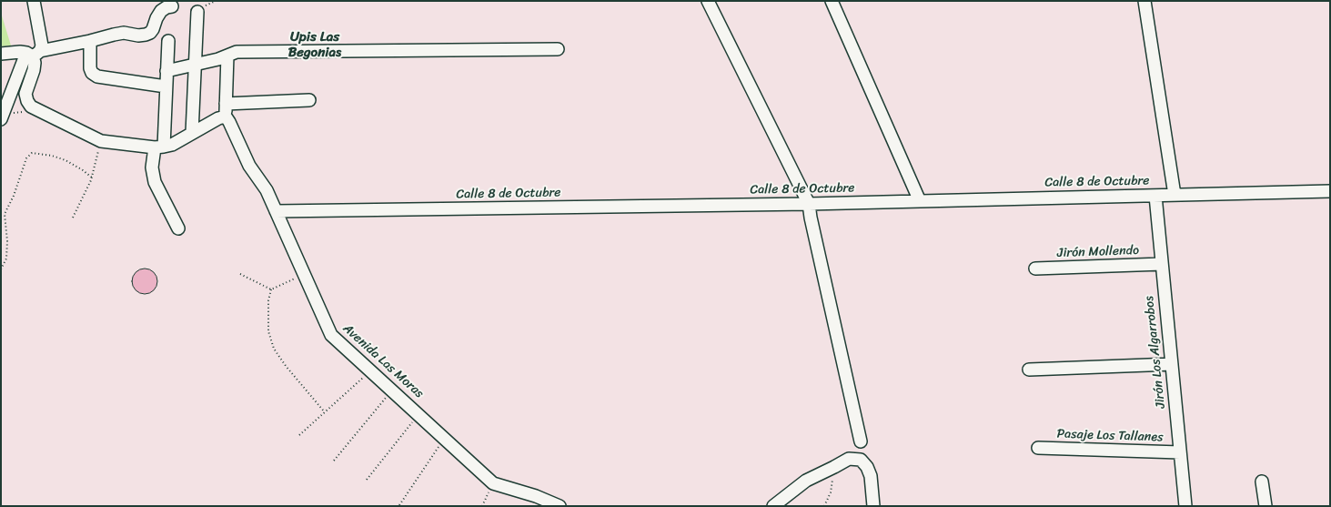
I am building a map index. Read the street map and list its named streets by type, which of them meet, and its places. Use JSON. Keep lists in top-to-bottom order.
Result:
{
  "streets": {
    "street": [
      "Calle 8 de Octubre",
      "Jirón Mollendo",
      "Jirón Los Algarrobos",
      "Avenida Las Moras",
      "Pasaje Los Tallanes"
    ]
  },
  "crossings": [
    ["Calle 8 de Octubre", "Jirón Los Algarrobos"],
    ["Calle 8 de Octubre", "Avenida Las Moras"],
    ["Jirón Mollendo", "Jirón Los Algarrobos"],
    ["Jirón Los Algarrobos", "Pasaje Los Tallanes"]
  ],
  "districts": ["Upis Las Begonias"]
}
